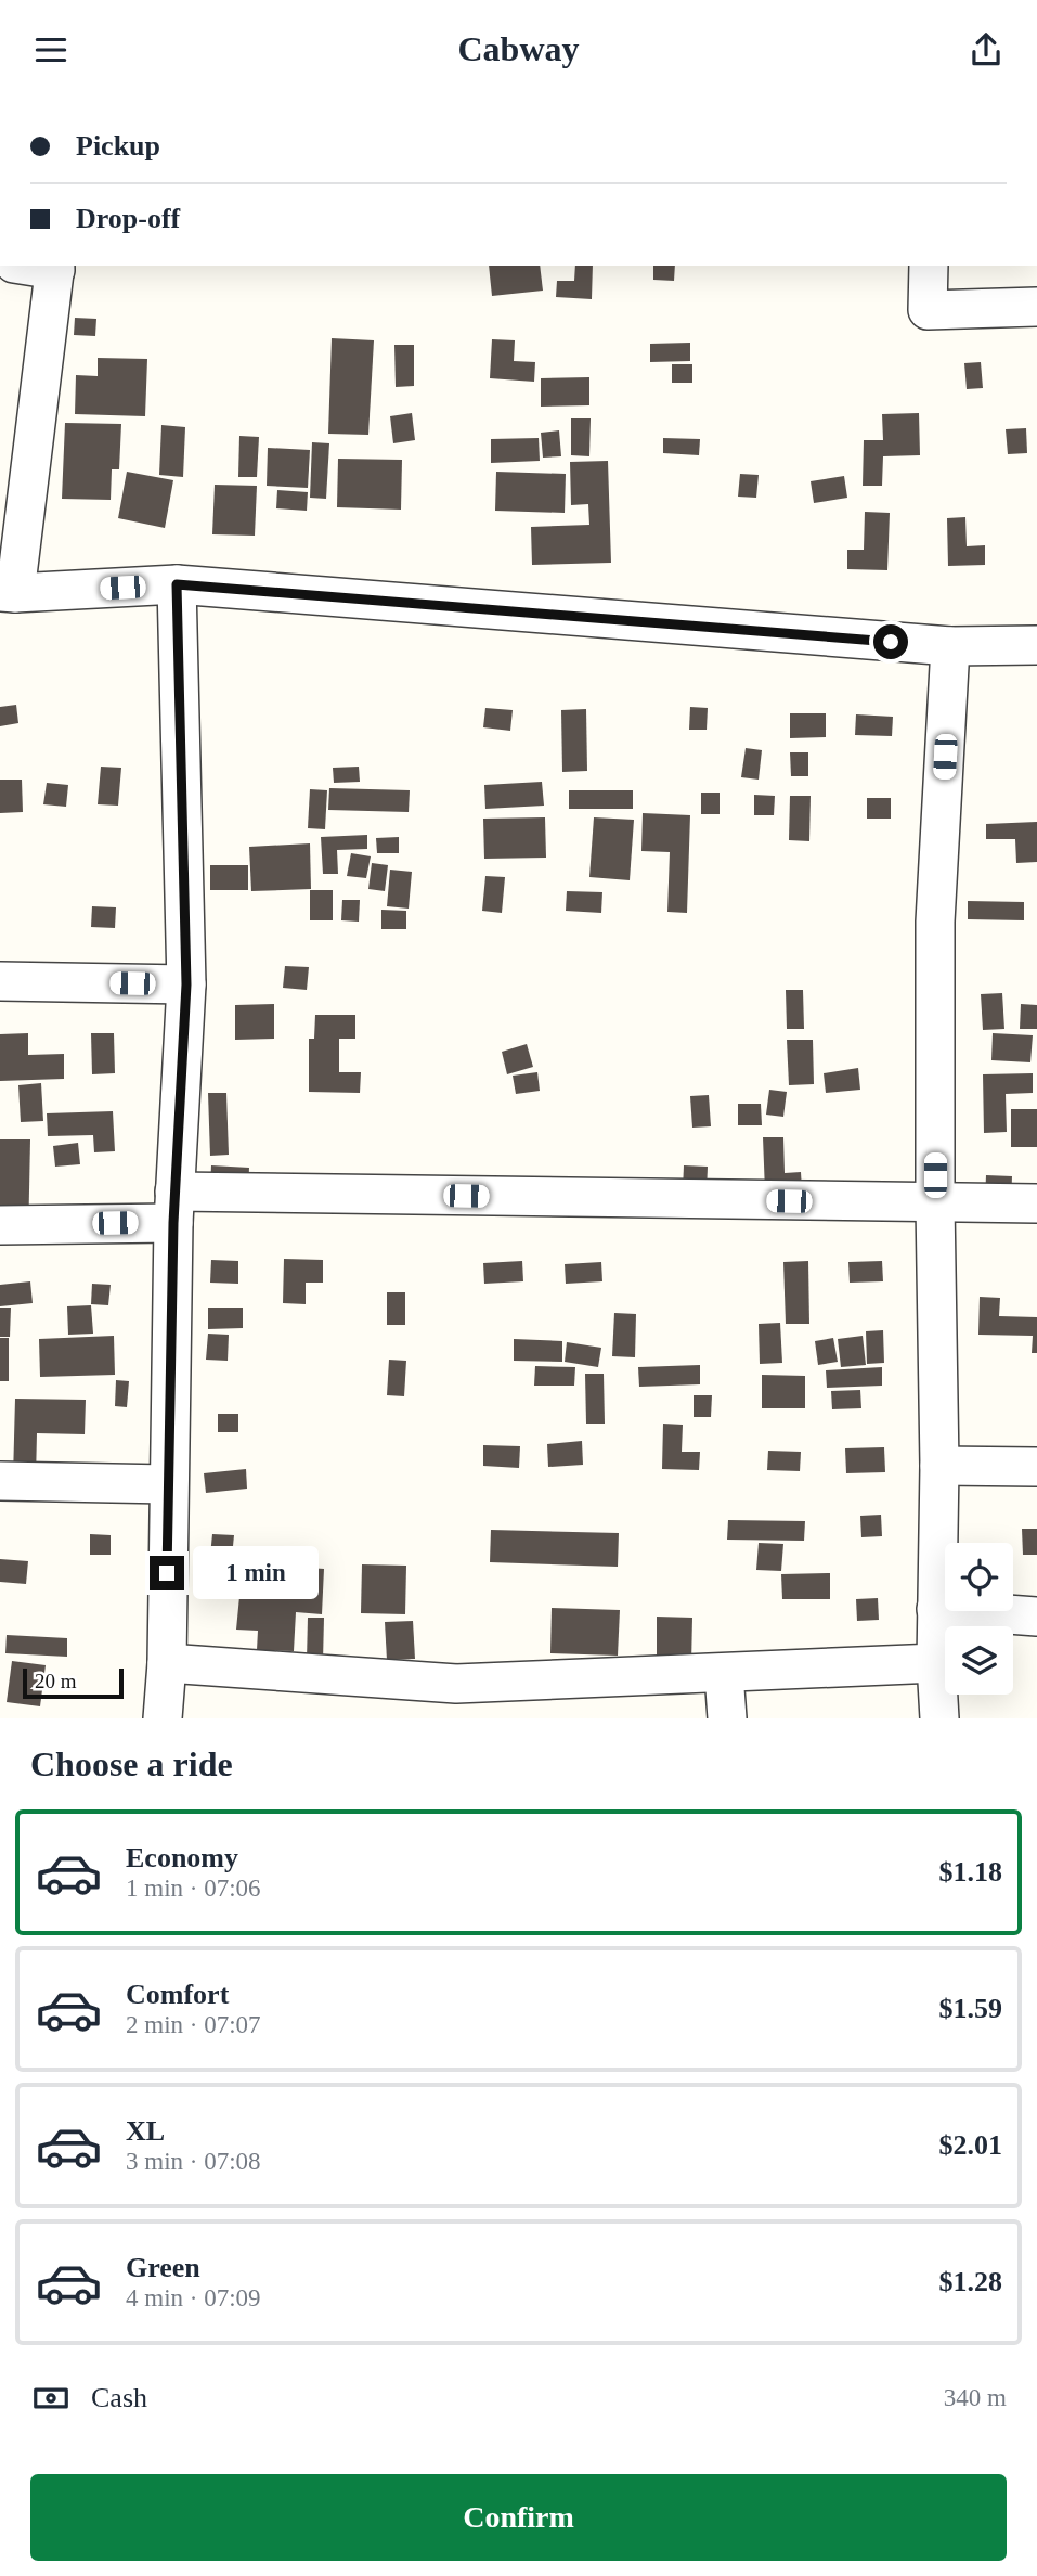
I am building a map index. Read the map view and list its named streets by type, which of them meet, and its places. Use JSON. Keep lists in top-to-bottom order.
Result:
{
  "scale_bar": "20 m",
  "page": {
    "header": "Cabway",
    "banner": ["Pickup", "Drop-off"],
    "bubble": "1 min",
    "scale": "20 m",
    "heading": "Choose a ride",
    "list": [
      {
        "name": "Economy",
        "note": "1 min · 07:06",
        "value": "$1.18"
      },
      {
        "name": "Comfort",
        "note": "2 min · 07:07",
        "value": "$1.59"
      },
      {
        "name": "XL",
        "note": "3 min · 07:08",
        "value": "$2.01"
      },
      {
        "name": "Green",
        "note": "4 min · 07:09",
        "value": "$1.28"
      }
    ],
    "pay": ["Cash", "340 m"],
    "buttons": "Confirm"
  }
}
